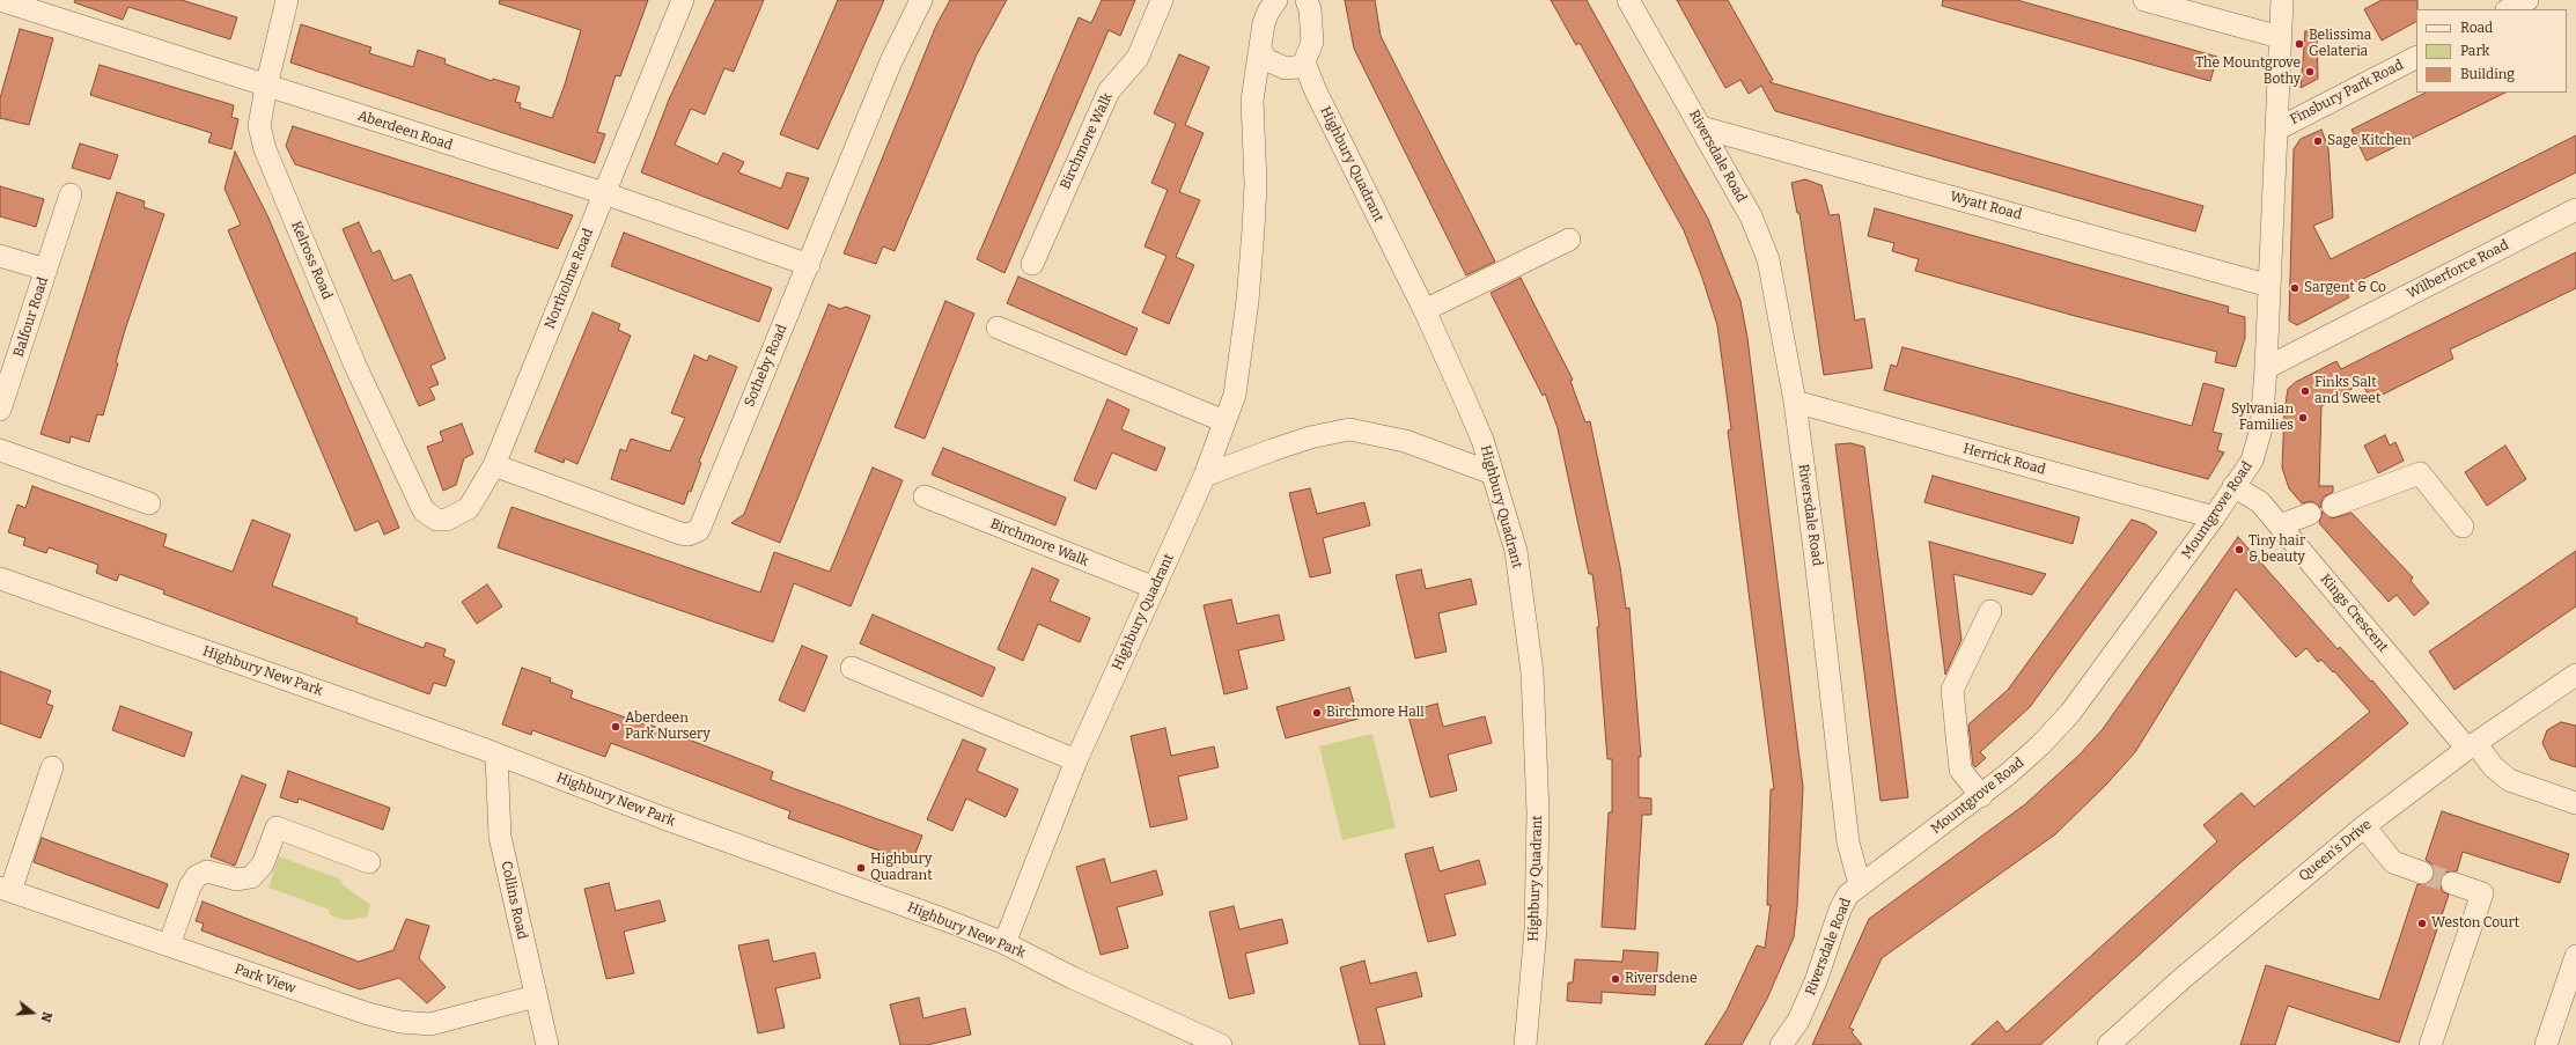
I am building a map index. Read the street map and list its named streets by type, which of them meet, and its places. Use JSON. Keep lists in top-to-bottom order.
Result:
{
  "streets": {
    "street": [
      "Finsbury Park Road",
      "Aberdeen Road",
      "Birchmore Walk",
      "Riversdale Road",
      "Highbury Quadrant",
      "Wyatt Road",
      "Kelross Road",
      "Wilberforce Road",
      "Northolme Road",
      "Balfour Road",
      "Sotheby Road",
      "Herrick Road",
      "Mountgrove Road",
      "Kings Crescent",
      "Highbury New Park",
      "Queen's Drive",
      "Collins Road",
      "Park View"
    ]
  },
  "crossings": [
    ["Finsbury Park Road", "Mountgrove Road"],
    ["Aberdeen Road", "Kelross Road"],
    ["Aberdeen Road", "Northolme Road"],
    ["Aberdeen Road", "Sotheby Road"],
    ["Birchmore Walk", "Highbury Quadrant"],
    ["Riversdale Road", "Wyatt Road"],
    ["Riversdale Road", "Herrick Road"],
    ["Riversdale Road", "Mountgrove Road"],
    ["Highbury Quadrant", "Highbury New Park"],
    ["Wyatt Road", "Mountgrove Road"],
    ["Kelross Road", "Northolme Road"],
    ["Wilberforce Road", "Mountgrove Road"],
    ["Northolme Road", "Sotheby Road"],
    ["Herrick Road", "Mountgrove Road"],
    ["Mountgrove Road", "Kings Crescent"],
    ["Kings Crescent", "Queen's Drive"],
    ["Highbury New Park", "Collins Road"],
    ["Collins Road", "Park View"]
  ],
  "places": [
    "Belissima Gelateria",
    "The Mountgrove Bothy",
    "Sage Kitchen",
    "Sargent & Co",
    "Finks Salt and Sweet",
    "Sylvanian Families",
    "Tiny hair & beauty",
    "Birchmore Hall",
    "Aberdeen Park Nursery",
    "Highbury Quadrant",
    "Weston Court",
    "Riversdene"
  ],
  "legend": ["Road", "Park", "Building"],
  "north": "right"
}
